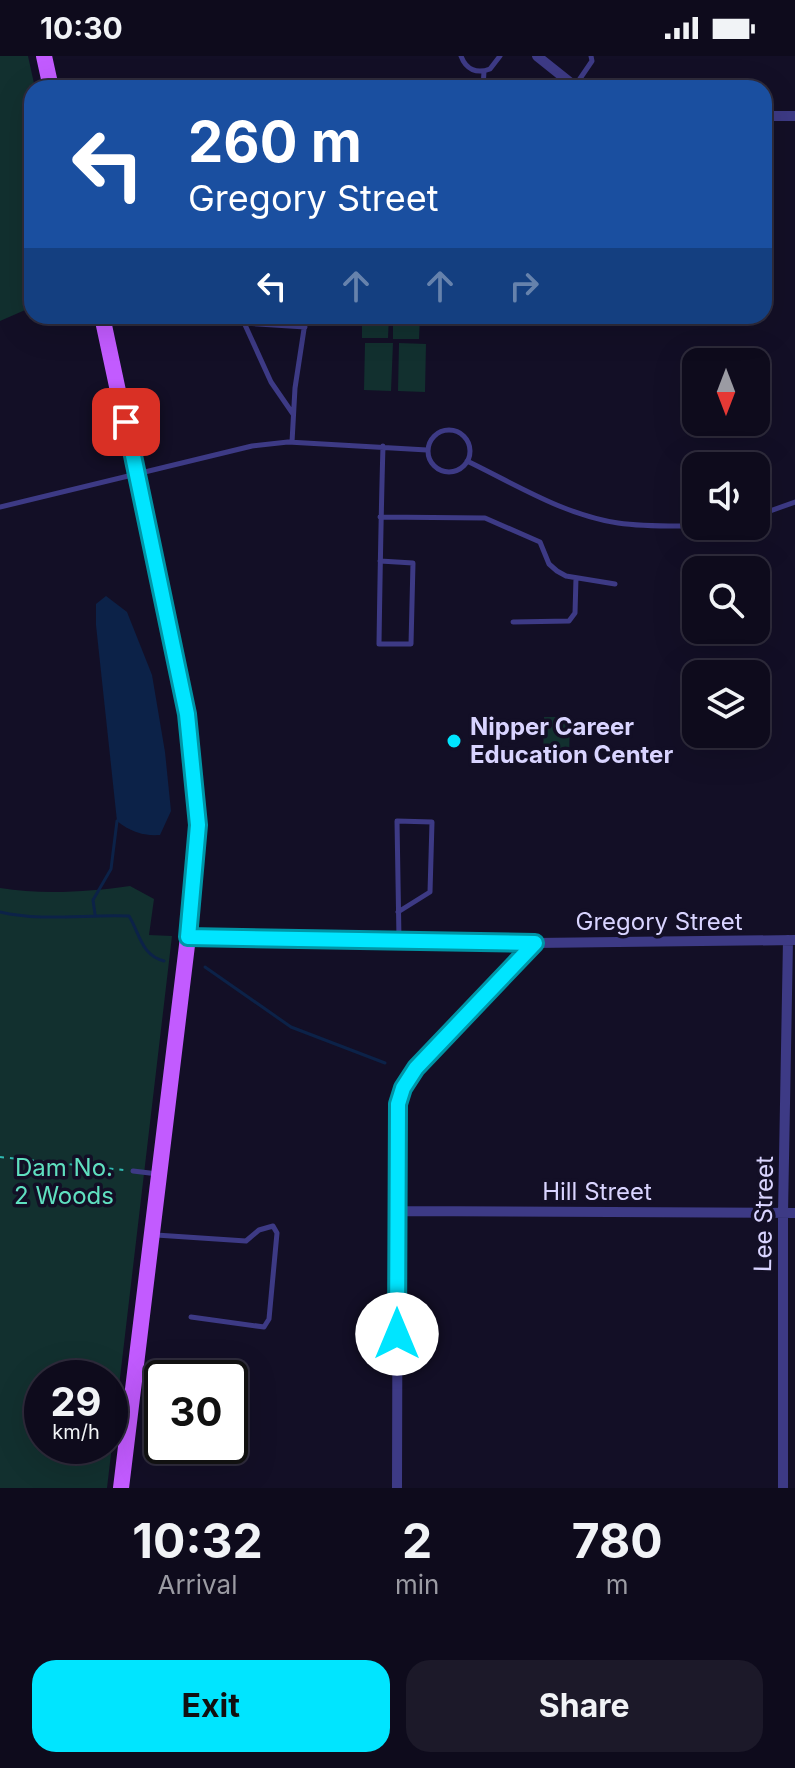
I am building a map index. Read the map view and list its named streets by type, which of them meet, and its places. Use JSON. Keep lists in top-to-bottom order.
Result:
{
  "streets": {
    "street": ["Gregory Street", "Hill Street", "Lee Street"]
  },
  "crossings": [
    ["Gregory Street", "Lee Street"],
    ["Hill Street", "Lee Street"]
  ],
  "parks": ["Dam No. 2 Woods"],
  "places": ["Nipper Career Education Center"],
  "north": "bottom",
  "page": {
    "status": "10:30",
    "turn": ["260 m", "Gregory Street"],
    "speed": "29 km/h",
    "limit": "30",
    "eta": [
      "10:32",
      "Arrival",
      "2",
      "min",
      "780",
      "m"
    ],
    "buttons": ["Exit", "Share"]
  }
}
